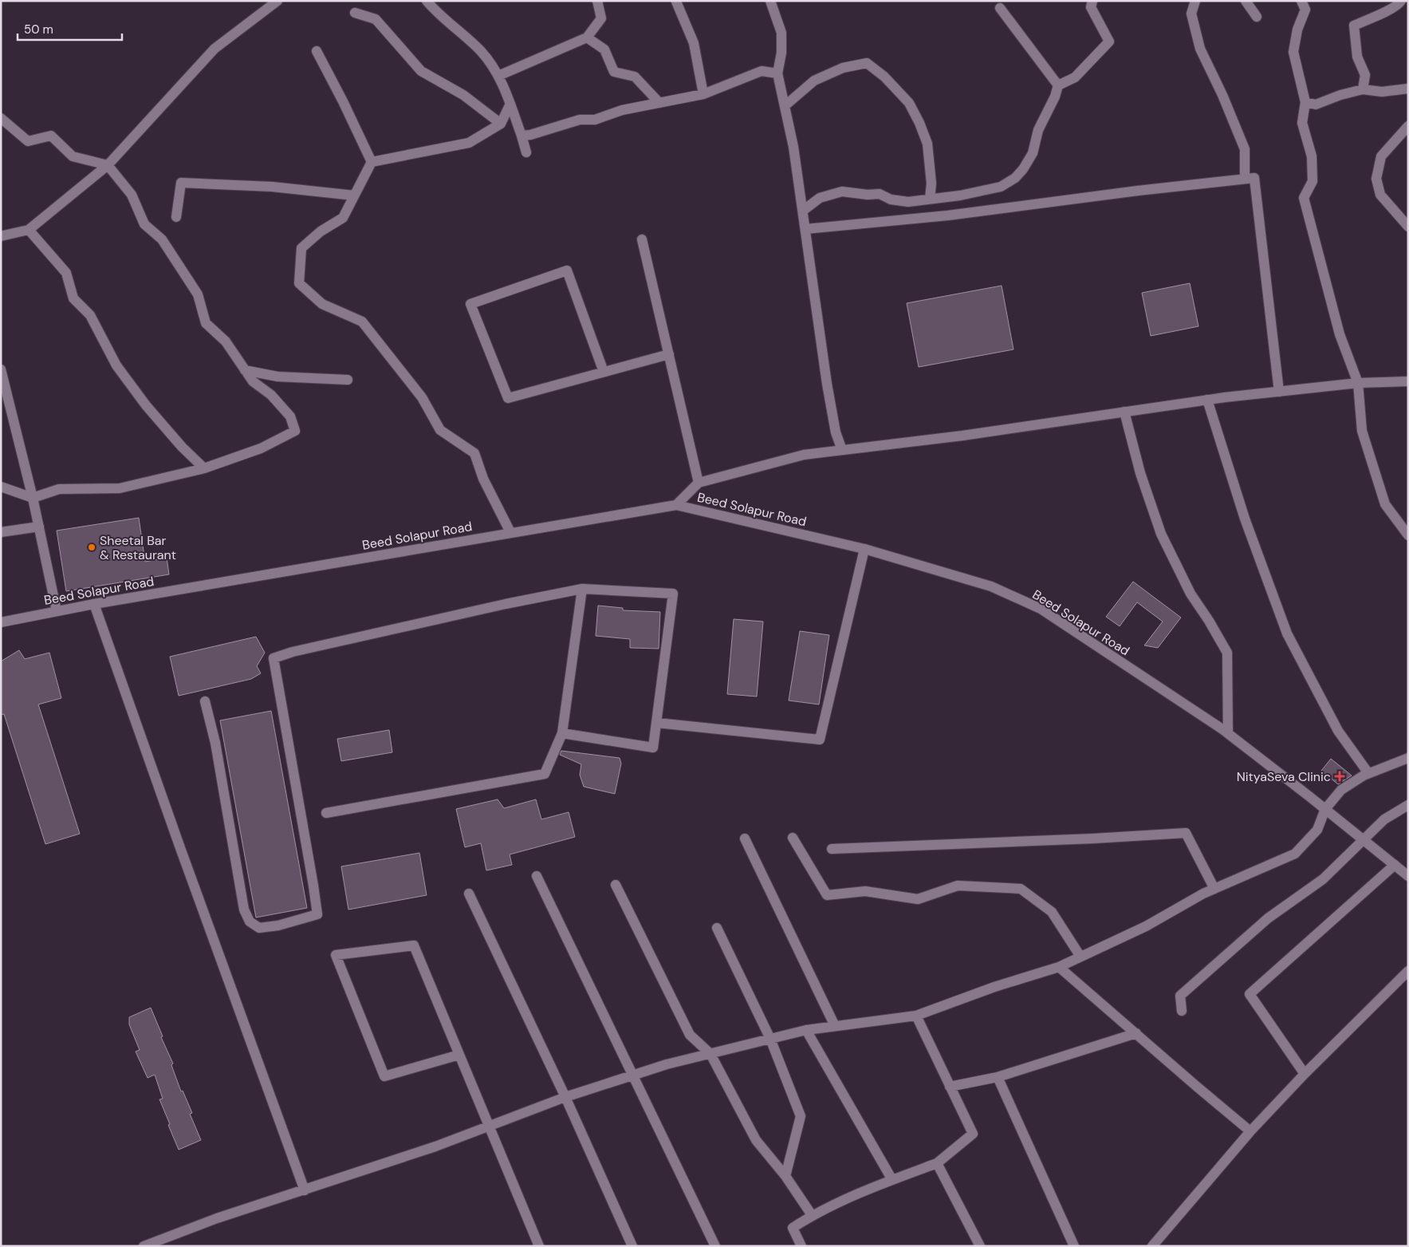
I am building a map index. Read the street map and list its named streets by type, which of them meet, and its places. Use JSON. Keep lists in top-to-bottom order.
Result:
{
  "streets": {
    "street": ["Beed Solapur Road"]
  },
  "places": {
    "other": ["Sheetal Bar & Restaurant"],
    "health": ["NityaSeva Clinic"]
  },
  "scale_bar": "50 m"
}
